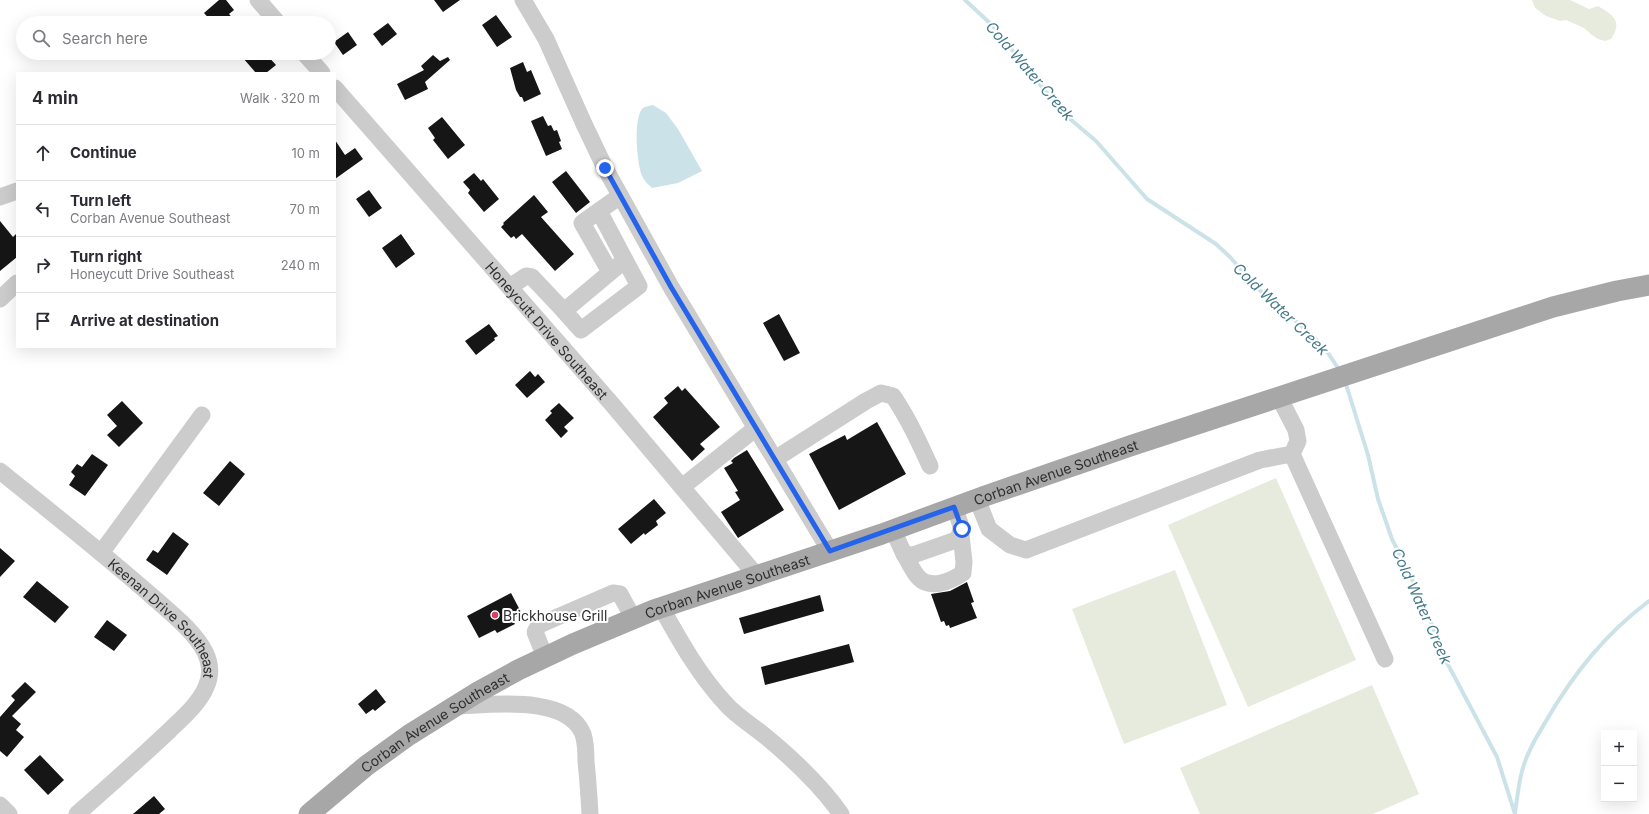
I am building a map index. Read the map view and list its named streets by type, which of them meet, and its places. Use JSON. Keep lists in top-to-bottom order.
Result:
{
  "streets": {
    "main road": ["Corban Avenue Southeast"],
    "street": ["Honeycutt Drive Southeast", "Keenan Drive Southeast"]
  },
  "crossings": [
    ["Honeycutt Drive Southeast", "Corban Avenue Southeast"]
  ],
  "water": ["Cold Water Creek"],
  "places": ["Brickhouse Grill"],
  "page": {
    "search": "Search here",
    "heading": ["4 min", "Walk · 320 m"],
    "list": [
      ["Continue", "10 m"],
      ["Turn left", "Corban Avenue Southeast", "70 m"],
      ["Turn right", "Honeycutt Drive Southeast", "240 m"],
      "Arrive at destination"
    ],
    "map_buttons": ["+", "−"]
  }
}
